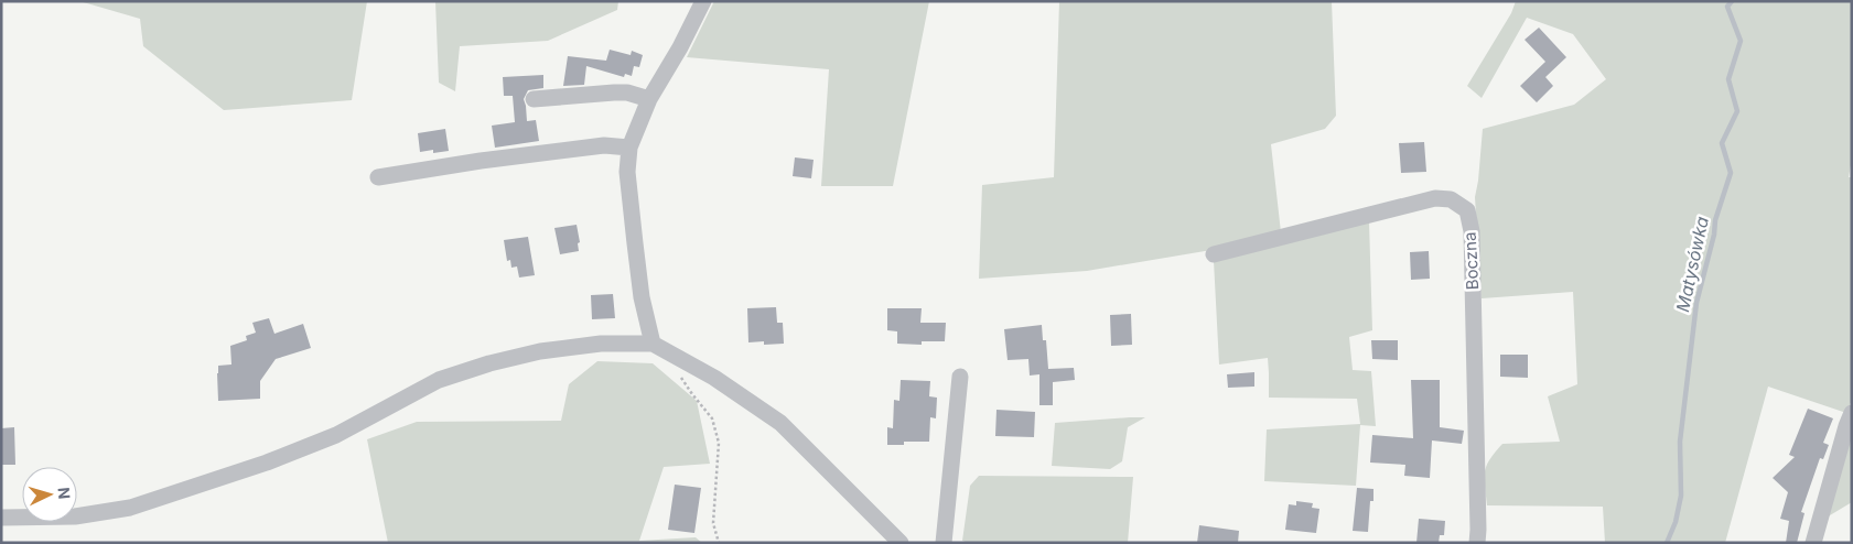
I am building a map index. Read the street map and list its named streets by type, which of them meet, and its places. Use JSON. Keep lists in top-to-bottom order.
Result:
{
  "streets": {
    "street": ["Boczna"]
  },
  "water": ["Matysówka"],
  "north": "right"
}
